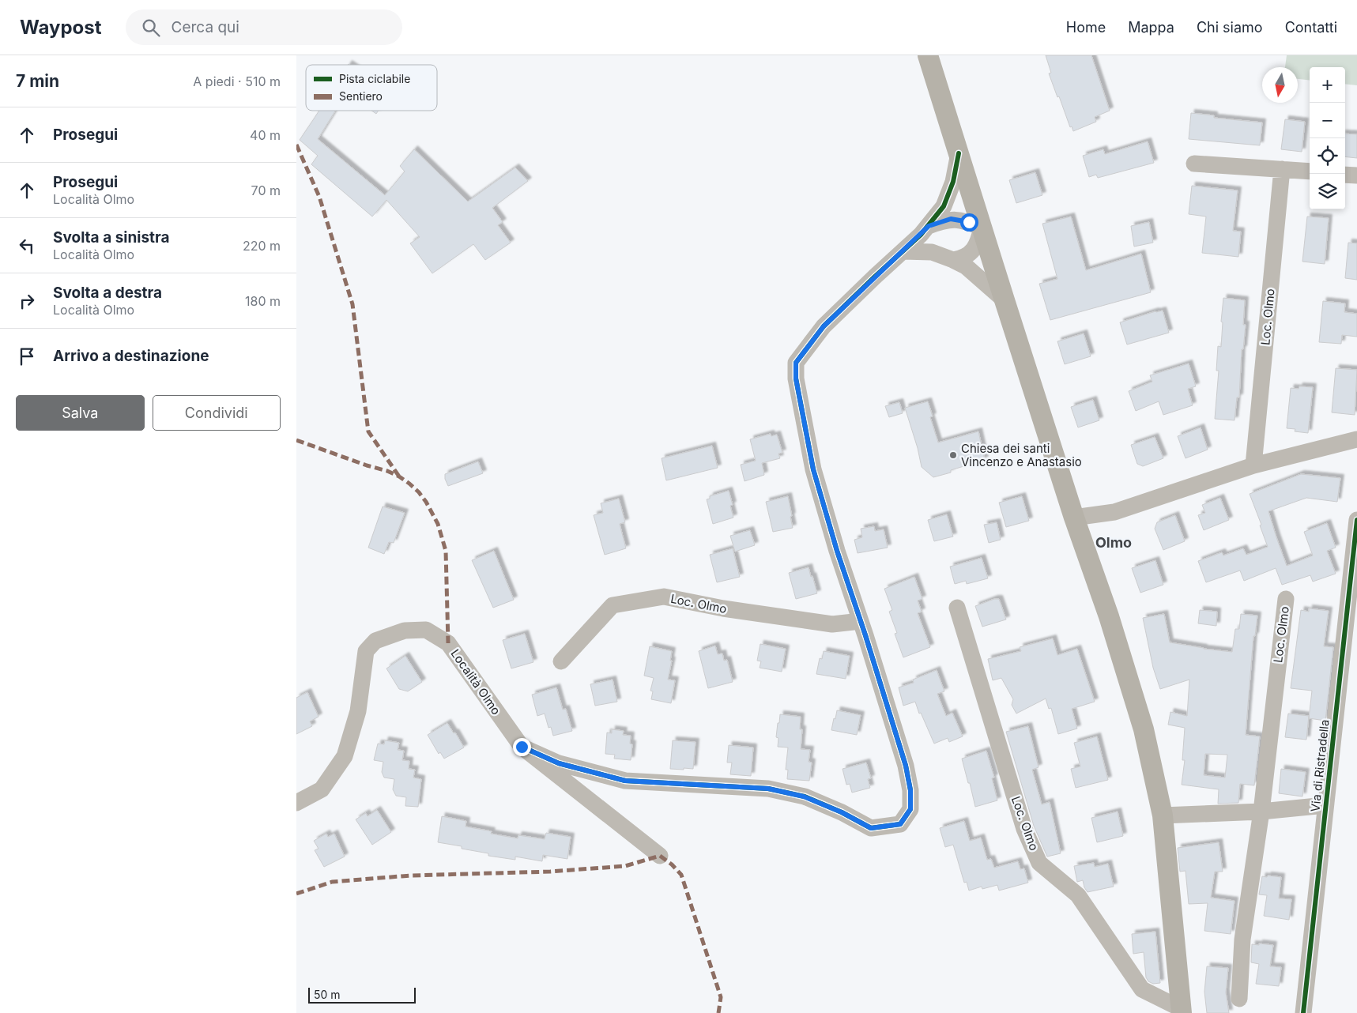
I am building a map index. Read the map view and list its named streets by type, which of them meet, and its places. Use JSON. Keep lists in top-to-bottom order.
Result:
{
  "streets": {
    "street": ["Loc. Olmo", "Località Olmo", "Via di Ristradella"]
  },
  "districts": ["Olmo"],
  "places": ["Chiesa dei santi Vincenzo e Anastasio"],
  "legend": ["Pista ciclabile", "Sentiero"],
  "scale_bar": "50 m",
  "north": "bottom",
  "page": {
    "header": "Waypost",
    "search": "Cerca qui",
    "nav": [
      "Home",
      "Mappa",
      "Chi siamo",
      "Contatti"
    ],
    "heading": ["7 min", "A piedi · 510 m"],
    "map_buttons": ["+", "−"],
    "list": [
      ["Prosegui", "40 m"],
      ["Prosegui", "Località Olmo", "70 m"],
      ["Svolta a sinistra", "Località Olmo", "220 m"],
      ["Svolta a destra", "Località Olmo", "180 m"],
      "Arrivo a destinazione"
    ],
    "buttons": ["Salva", "Condividi"],
    "scale": "50 m"
  }
}
